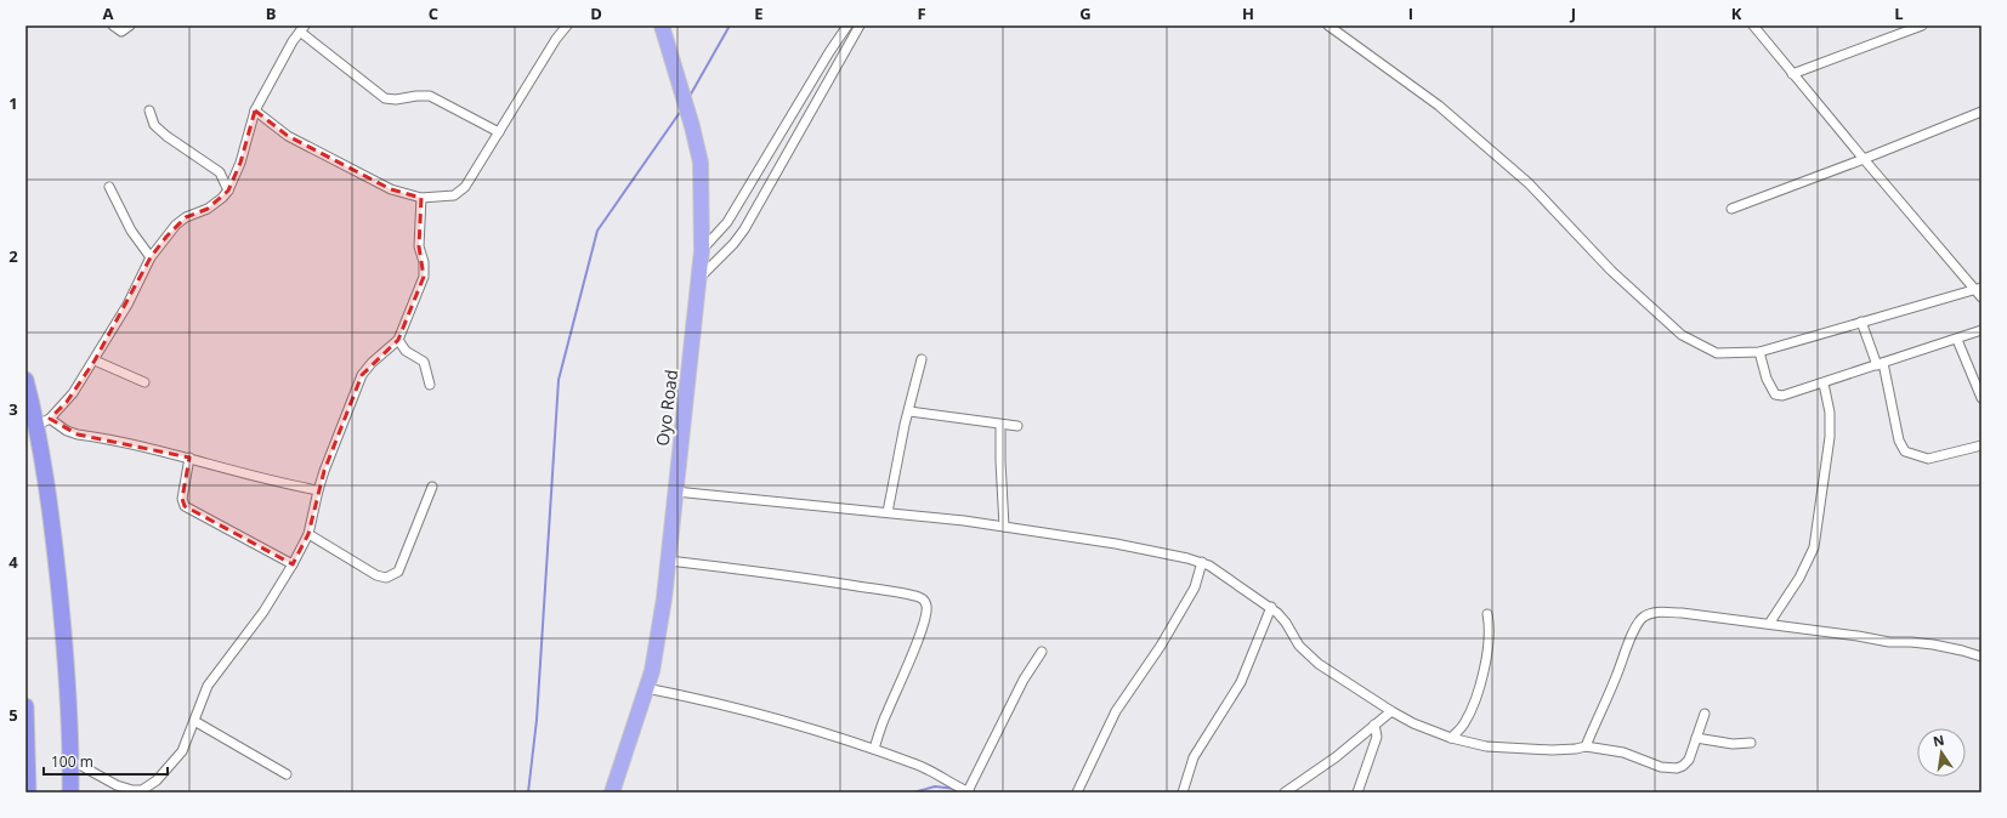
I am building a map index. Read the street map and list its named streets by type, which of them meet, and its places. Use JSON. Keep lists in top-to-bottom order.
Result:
{
  "streets": {
    "highway": ["Oyo Road"]
  },
  "scale_bar": "100 m",
  "north": "top",
  "grid": {
    "columns": [
      "A",
      "B",
      "C",
      "D",
      "E",
      "F",
      "G",
      "H",
      "I",
      "J",
      "K",
      "L"
    ],
    "rows": [
      "1",
      "2",
      "3",
      "4",
      "5"
    ]
  }
}
